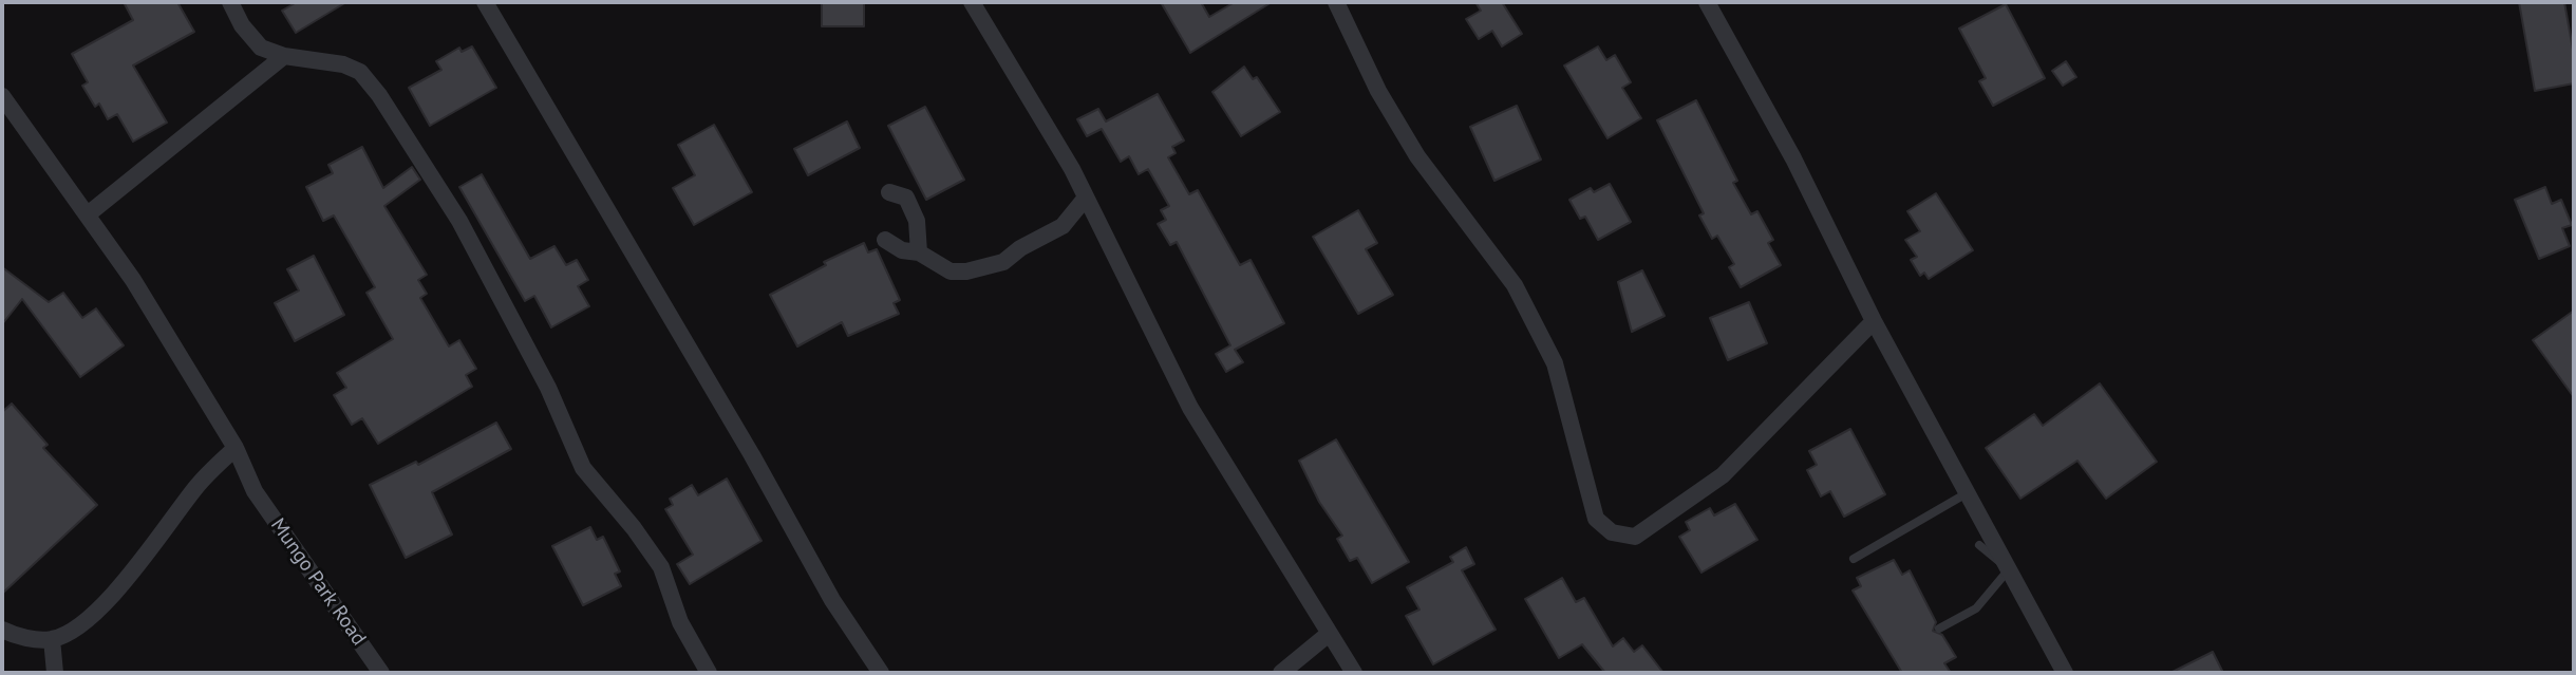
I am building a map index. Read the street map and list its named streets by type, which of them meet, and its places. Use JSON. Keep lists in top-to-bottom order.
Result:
{
  "streets": {
    "street": ["Mungo Park Road"]
  }
}
